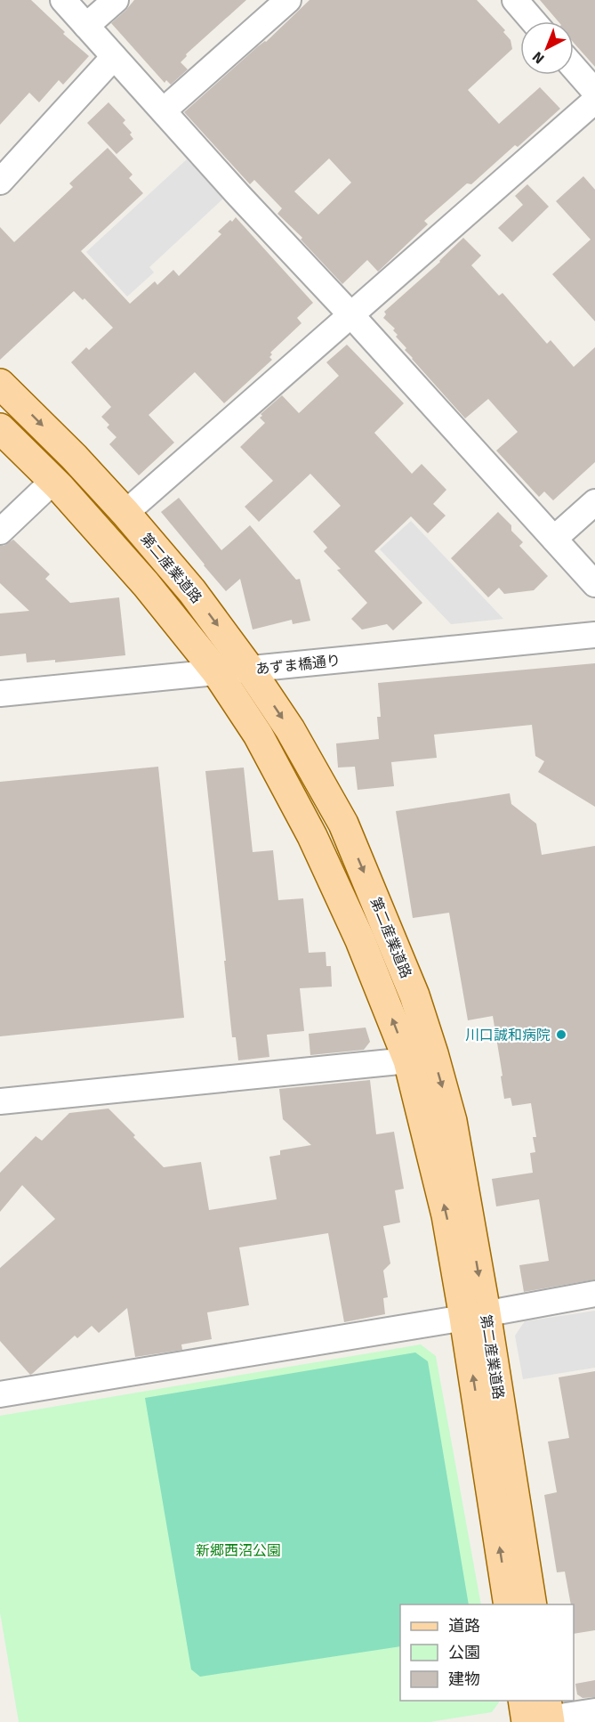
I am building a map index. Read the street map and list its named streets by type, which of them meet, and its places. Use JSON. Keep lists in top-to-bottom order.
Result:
{
  "streets": {
    "main road": ["第二産業道路"],
    "street": ["あずま橋通り"]
  },
  "crossings": [
    ["第二産業道路", "あずま橋通り"]
  ],
  "parks": ["新郷西沼公園"],
  "places": ["川口誠和病院"],
  "legend": ["道路", "公園", "建物"],
  "north": "bottom left"
}
